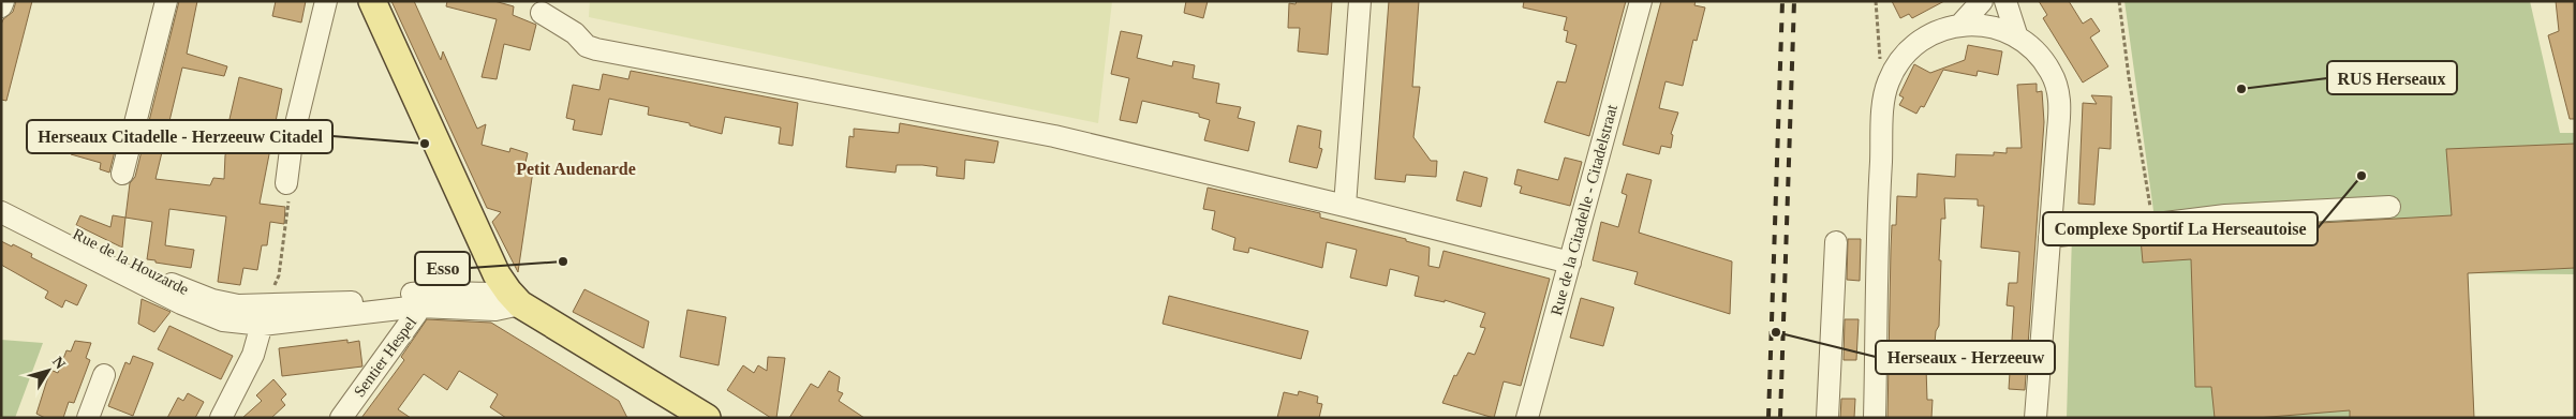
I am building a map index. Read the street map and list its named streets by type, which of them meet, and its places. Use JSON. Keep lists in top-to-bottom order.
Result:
{
  "streets": {
    "street": ["Rue de la Citadelle - Citadelstraat", "Rue de la Houzarde", "Sentier Hespel"]
  },
  "districts": ["Petit Audenarde"],
  "places": [
    "RUS Herseaux",
    "Herseaux Citadelle - Herzeeuw Citadel",
    "Complexe Sportif La Herseautoise",
    "Esso",
    "Herseaux - Herzeeuw"
  ],
  "north": "top right"
}
